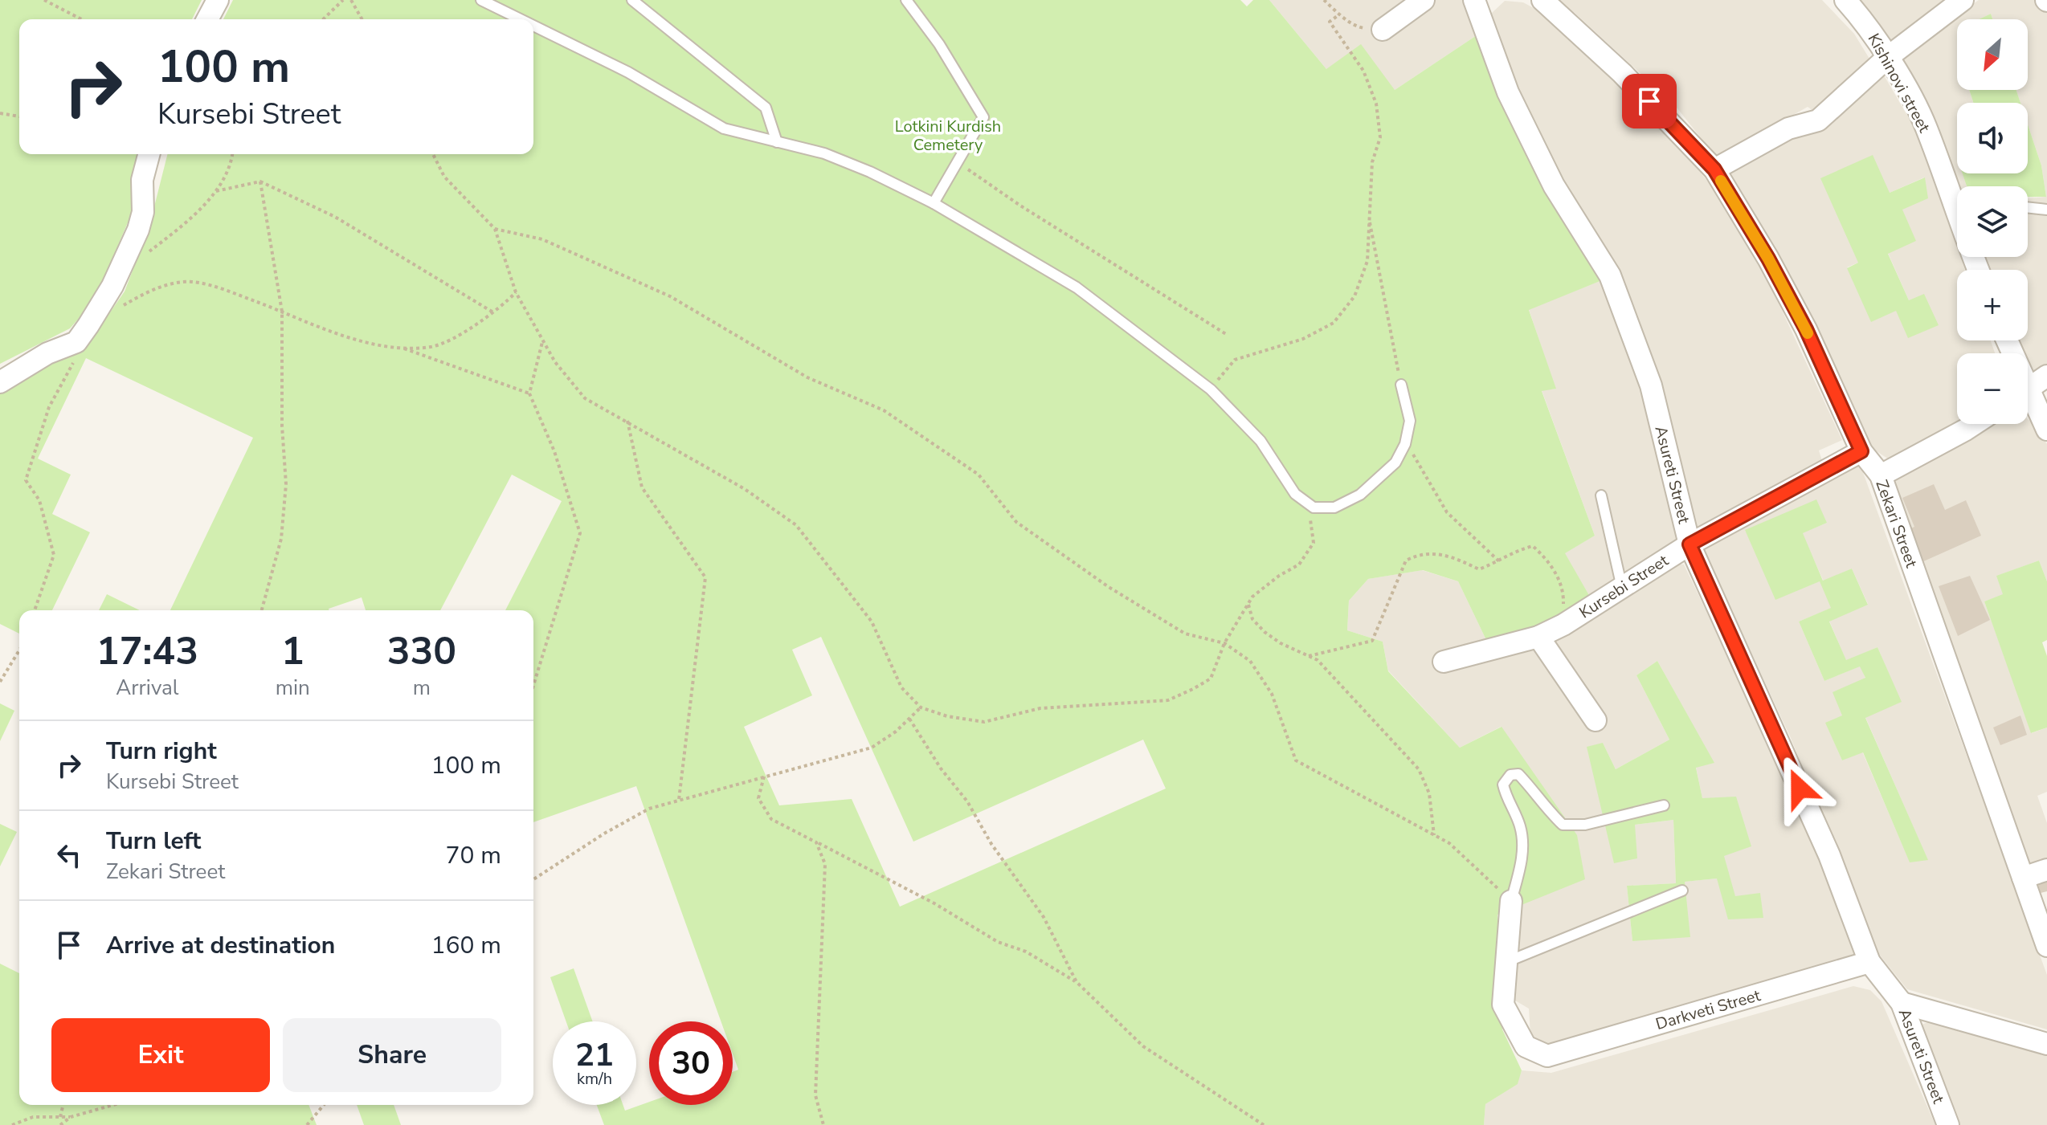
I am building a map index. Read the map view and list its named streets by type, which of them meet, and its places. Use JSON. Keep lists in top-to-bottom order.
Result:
{
  "streets": {
    "street": [
      "Kishinovi street",
      "Asureti Street",
      "Zekari Street",
      "Kursebi Street",
      "Darkveti Street"
    ]
  },
  "crossings": [
    ["Asureti Street", "Kursebi Street"],
    ["Asureti Street", "Darkveti Street"],
    ["Zekari Street", "Kursebi Street"]
  ],
  "parks": ["Lotkini Kurdish Cemetery"],
  "north": "bottom left",
  "page": {
    "map_buttons": ["+", "−"],
    "turn": ["100 m", "Kursebi Street"],
    "eta": [
      "17:43",
      "Arrival",
      "1",
      "min",
      "330",
      "m"
    ],
    "list": [
      {
        "name": "Turn right",
        "note": "Kursebi Street",
        "value": "100 m"
      },
      {
        "name": "Turn left",
        "note": "Zekari Street",
        "value": "70 m"
      },
      {
        "name": "Arrive at destination",
        "value": "160 m"
      }
    ],
    "buttons": ["Exit", "Share"],
    "speed": "21 km/h",
    "limit": "30"
  }
}
